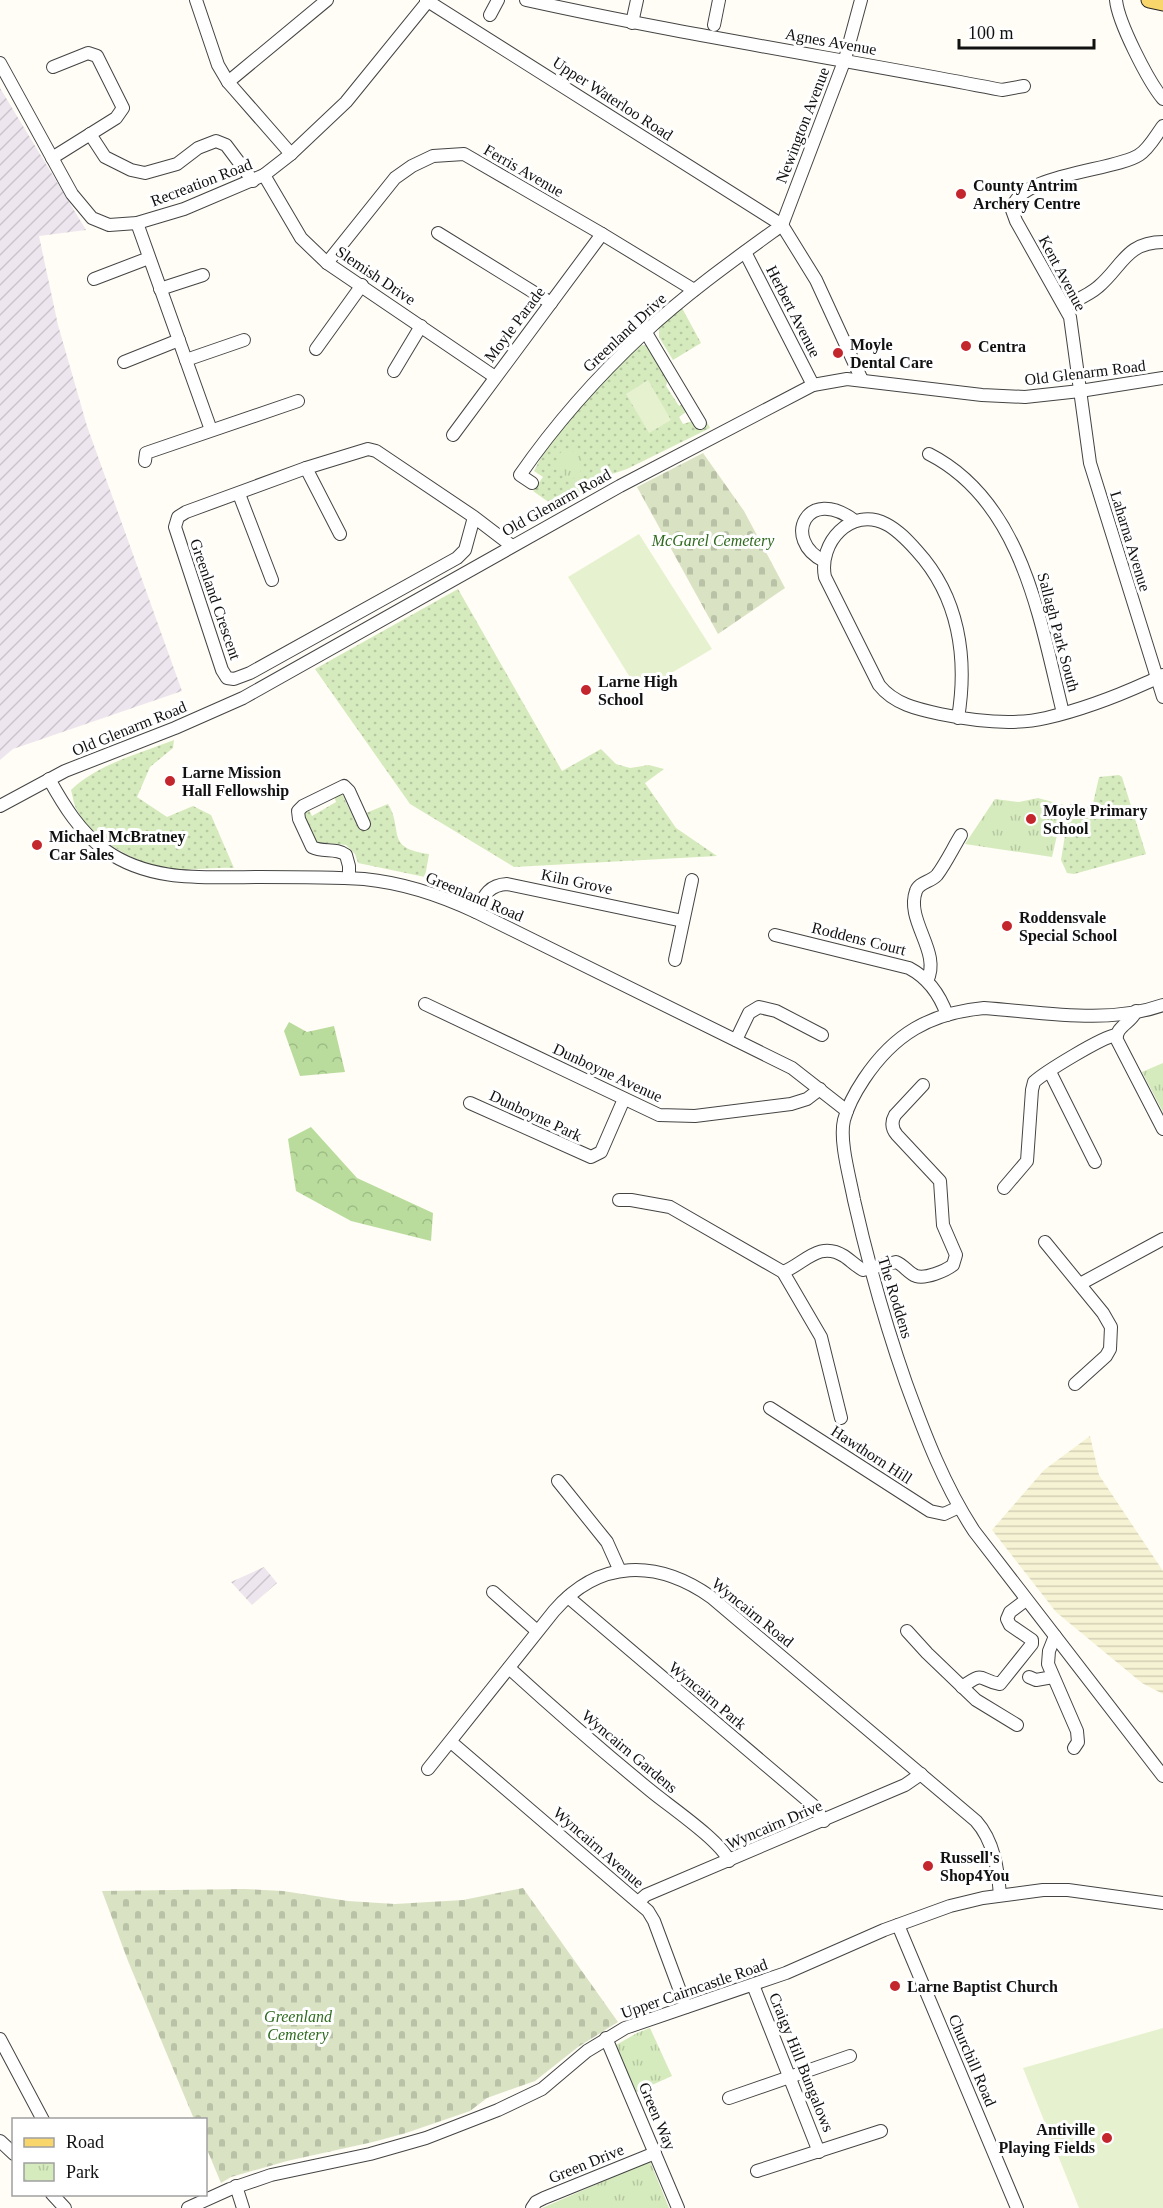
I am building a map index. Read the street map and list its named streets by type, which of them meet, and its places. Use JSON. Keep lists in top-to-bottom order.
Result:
{
  "streets": {
    "street": [
      "Agnes Avenue",
      "Upper Waterloo Road",
      "Newington Avenue",
      "Ferris Avenue",
      "Recreation Road",
      "Kent Avenue",
      "Slemish Drive",
      "Herbert Avenue",
      "Moyle Parade",
      "Greenland Drive",
      "Old Glenarm Road",
      "Laharna Avenue",
      "Greenland Crescent",
      "Sallagh Park South",
      "Kiln Grove",
      "Greenland Road",
      "Roddens Court",
      "Dunboyne Avenue",
      "Dunboyne Park",
      "The Roddens",
      "Hawthorn Hill",
      "Wyncairn Road",
      "Wyncairn Park",
      "Wyncairn Gardens",
      "Wyncairn Drive",
      "Wyncairn Avenue",
      "Upper Cairncastle Road",
      "Churchill Road",
      "Craigy Hill Bungalows",
      "Green Way",
      "Green Drive"
    ]
  },
  "crossings": [
    ["Agnes Avenue", "Newington Avenue"],
    ["Upper Waterloo Road", "Newington Avenue"],
    ["Upper Waterloo Road", "Recreation Road"],
    ["Upper Waterloo Road", "Greenland Drive"],
    ["Newington Avenue", "Greenland Drive"],
    ["Ferris Avenue", "Slemish Drive"],
    ["Ferris Avenue", "Moyle Parade"],
    ["Ferris Avenue", "Greenland Drive"],
    ["Recreation Road", "Slemish Drive"],
    ["Kent Avenue", "Old Glenarm Road"],
    ["Kent Avenue", "Laharna Avenue"],
    ["Slemish Drive", "Moyle Parade"],
    ["Herbert Avenue", "Greenland Drive"],
    ["Herbert Avenue", "Old Glenarm Road"],
    ["Old Glenarm Road", "Laharna Avenue"],
    ["Old Glenarm Road", "Greenland Crescent"],
    ["Old Glenarm Road", "Greenland Road"],
    ["Kiln Grove", "Greenland Road"],
    ["Greenland Road", "Dunboyne Avenue"],
    ["Greenland Road", "The Roddens"],
    ["Roddens Court", "The Roddens"],
    ["Dunboyne Avenue", "Dunboyne Park"],
    ["The Roddens", "Hawthorn Hill"],
    ["Wyncairn Road", "Wyncairn Park"],
    ["Wyncairn Road", "Wyncairn Gardens"],
    ["Wyncairn Road", "Wyncairn Drive"],
    ["Wyncairn Road", "Wyncairn Avenue"],
    ["Wyncairn Road", "Upper Cairncastle Road"],
    ["Wyncairn Park", "Wyncairn Drive"],
    ["Wyncairn Gardens", "Wyncairn Drive"],
    ["Wyncairn Drive", "Wyncairn Avenue"],
    ["Wyncairn Avenue", "Upper Cairncastle Road"],
    ["Upper Cairncastle Road", "Churchill Road"],
    ["Upper Cairncastle Road", "Craigy Hill Bungalows"],
    ["Upper Cairncastle Road", "Green Way"],
    ["Green Way", "Green Drive"]
  ],
  "parks": ["McGarel Cemetery", "Greenland Cemetery"],
  "places": [
    "County Antrim Archery Centre",
    "Centra",
    "Moyle Dental Care",
    "Larne High School",
    "Larne Mission Hall Fellowship",
    "Moyle Primary School",
    "Michael McBratney Car Sales",
    "Roddensvale Special School",
    "Russell's Shop4You",
    "Larne Baptist Church",
    "Antiville Playing Fields"
  ],
  "legend": ["Road", "Park"],
  "scale_bar": "100 m"
}
